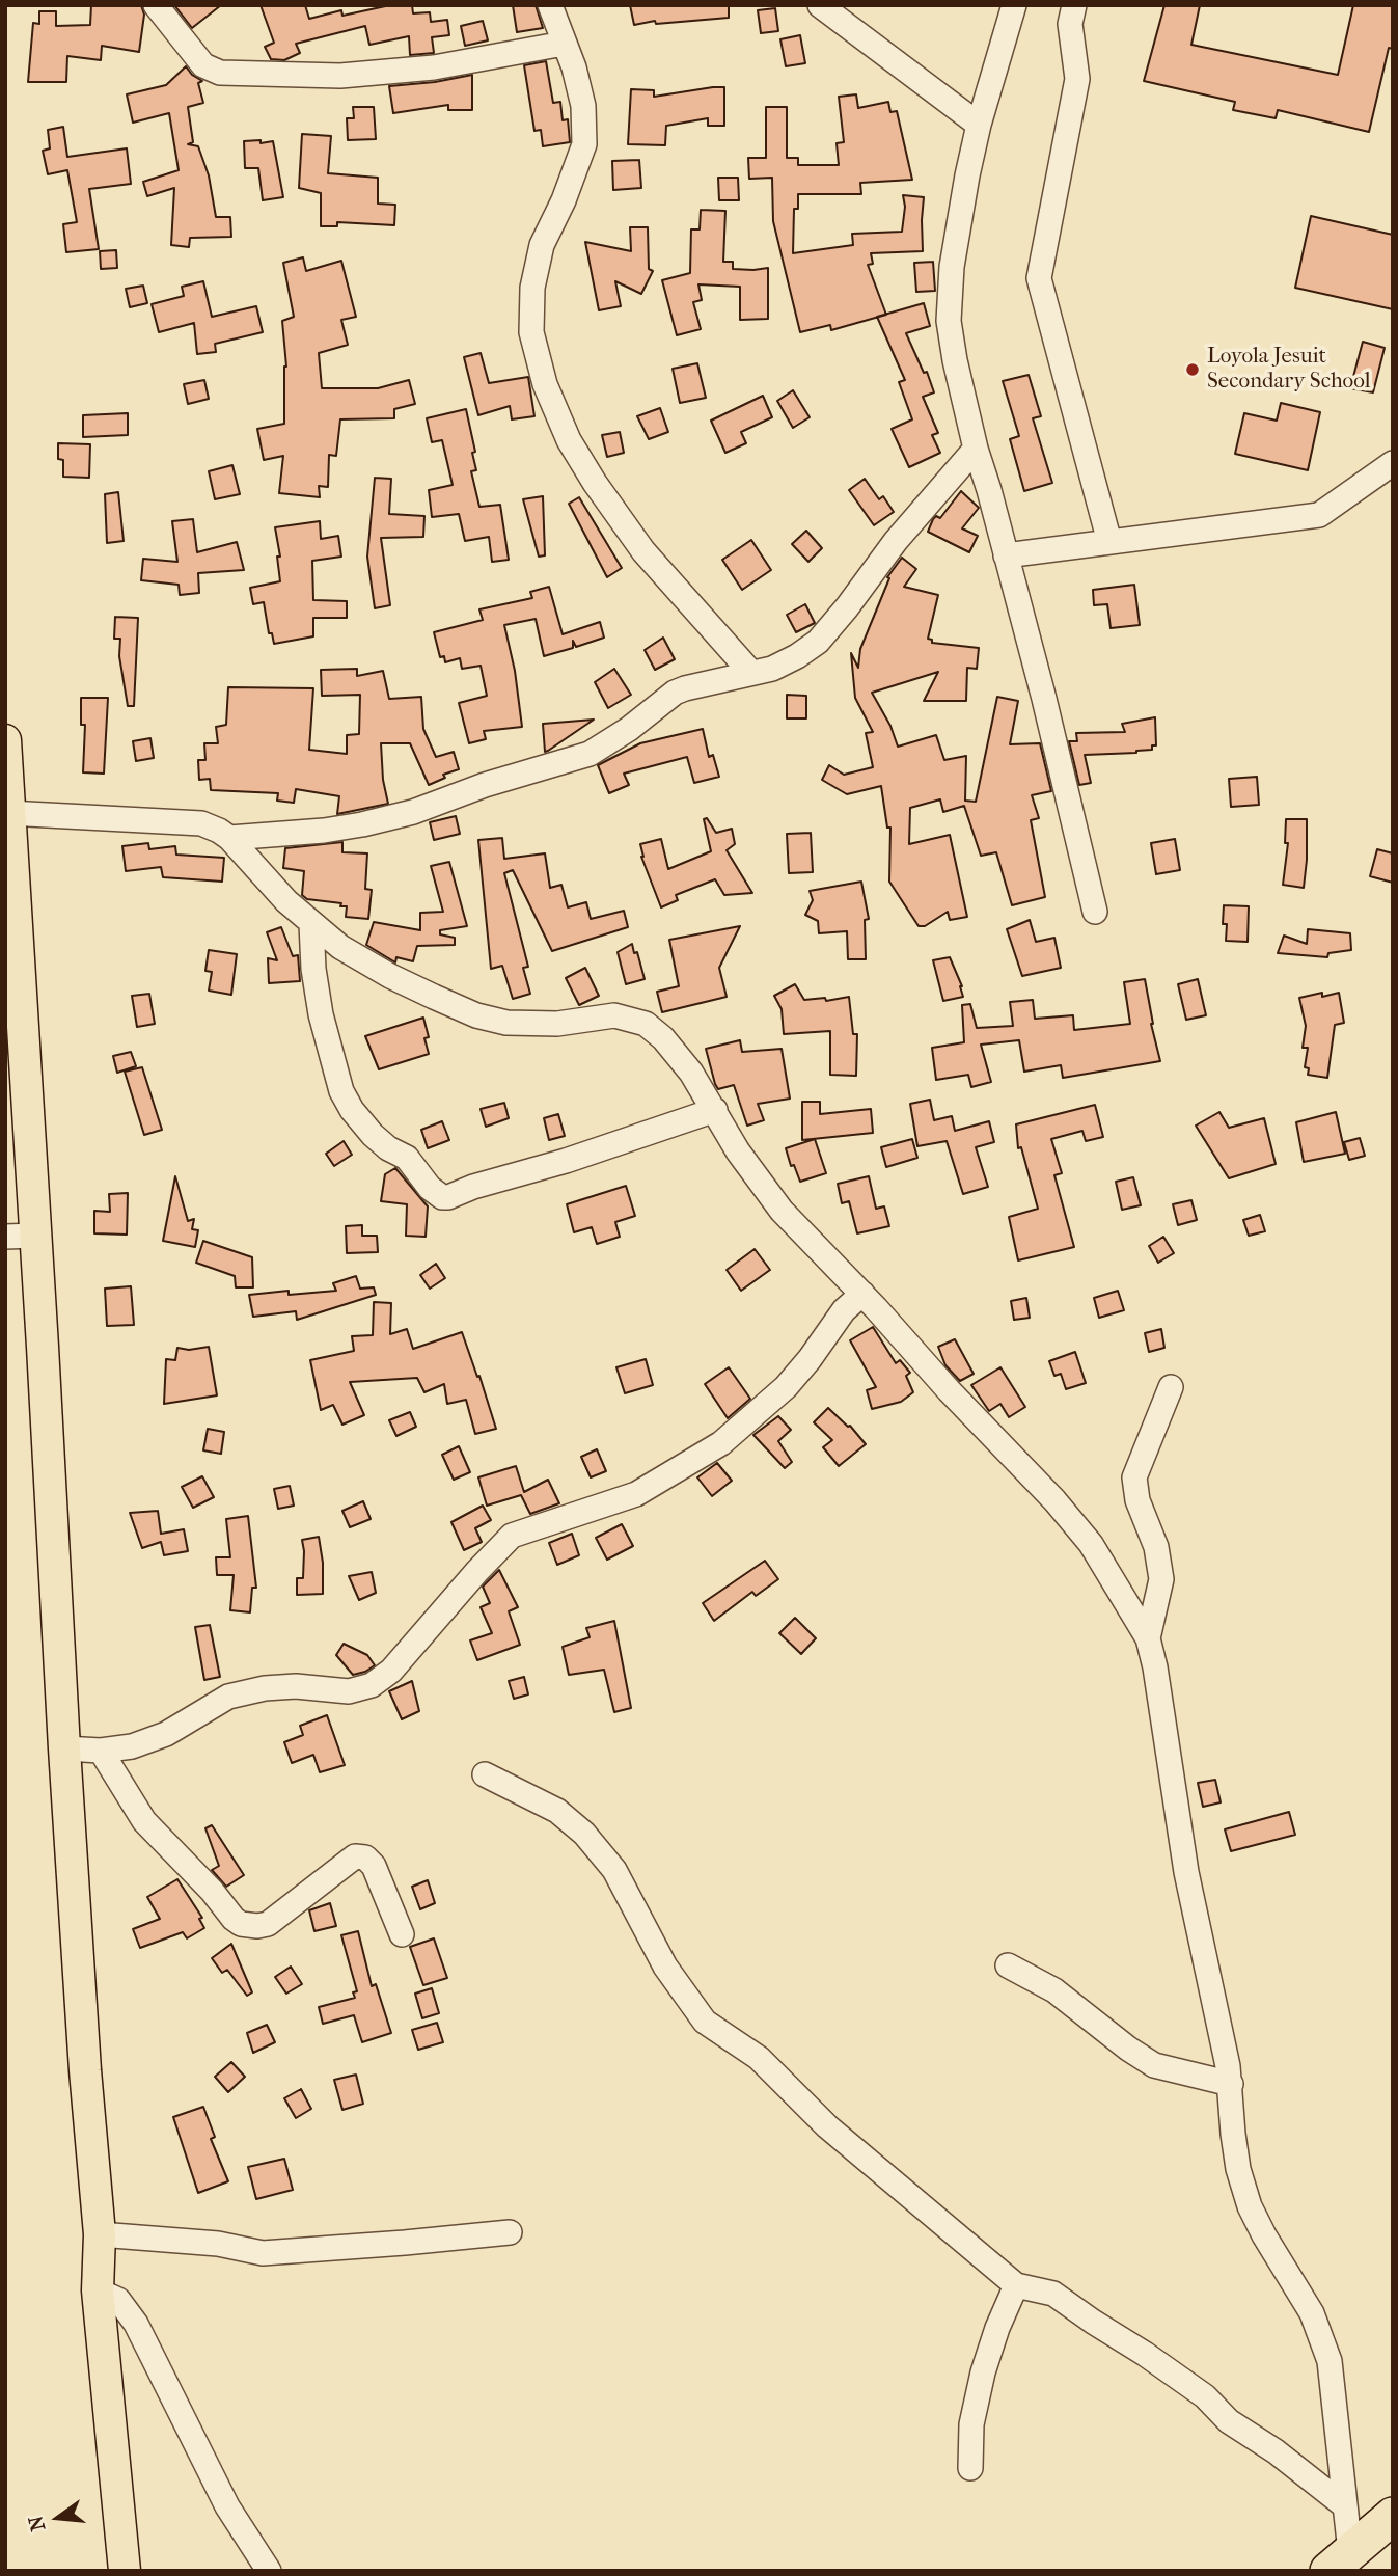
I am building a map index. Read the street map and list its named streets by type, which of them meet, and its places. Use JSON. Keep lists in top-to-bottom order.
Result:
{
  "places": ["Loyola Jesuit Secondary School"],
  "north": "left"
}
